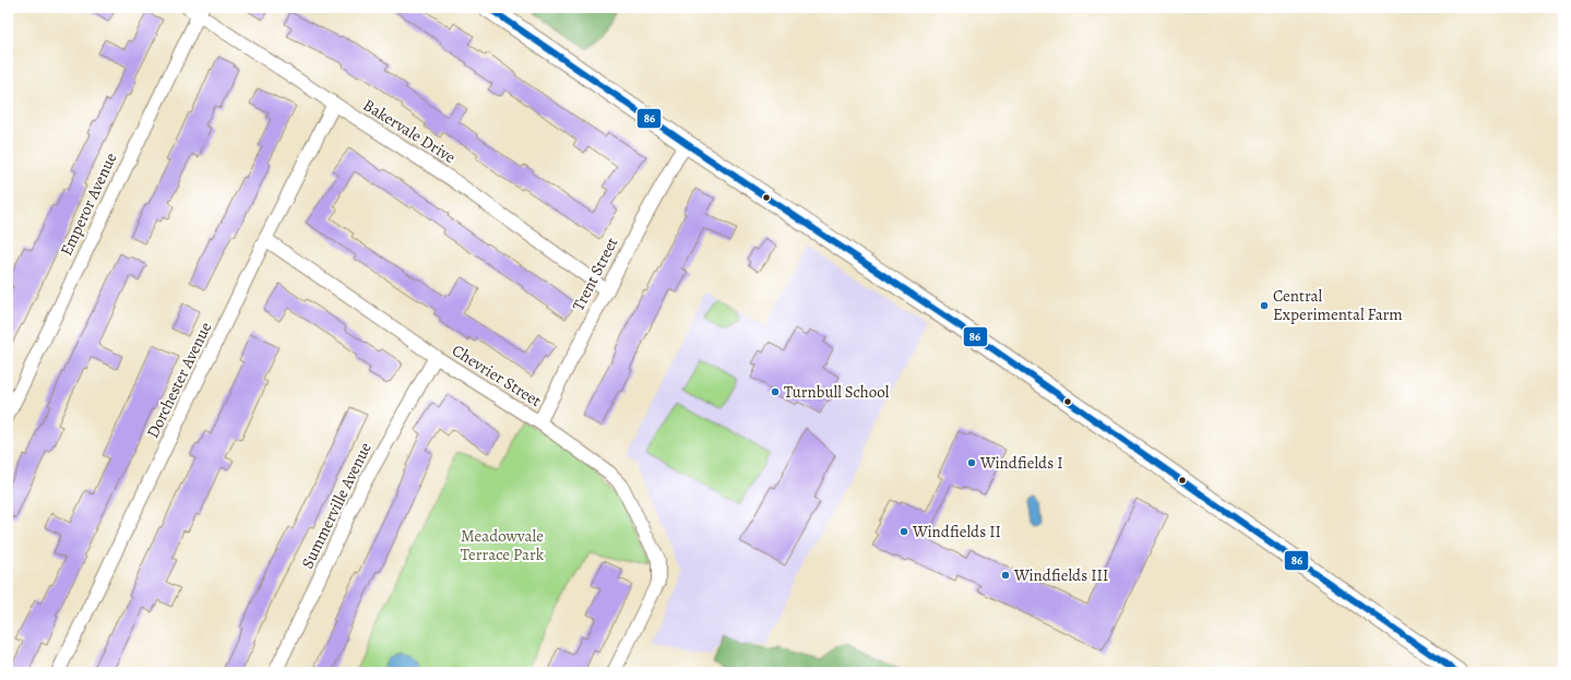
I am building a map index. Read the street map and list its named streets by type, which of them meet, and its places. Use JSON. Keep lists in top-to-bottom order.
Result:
{
  "streets": {
    "street": [
      "Bakervale Drive",
      "Emperor Avenue",
      "Trent Street",
      "Chevrier Street",
      "Dorchester Avenue",
      "Summerville Avenue"
    ]
  },
  "crossings": [
    ["Bakervale Drive", "Emperor Avenue"],
    ["Bakervale Drive", "Trent Street"],
    ["Bakervale Drive", "Dorchester Avenue"],
    ["Trent Street", "Chevrier Street"],
    ["Chevrier Street", "Dorchester Avenue"],
    ["Chevrier Street", "Summerville Avenue"]
  ],
  "parks": ["Meadowvale Terrace Park"],
  "places": [
    "Central Experimental Farm",
    "Turnbull School",
    "Windfields I",
    "Windfields II",
    "Windfields III"
  ],
  "lines": ["transit line 86"]
}
